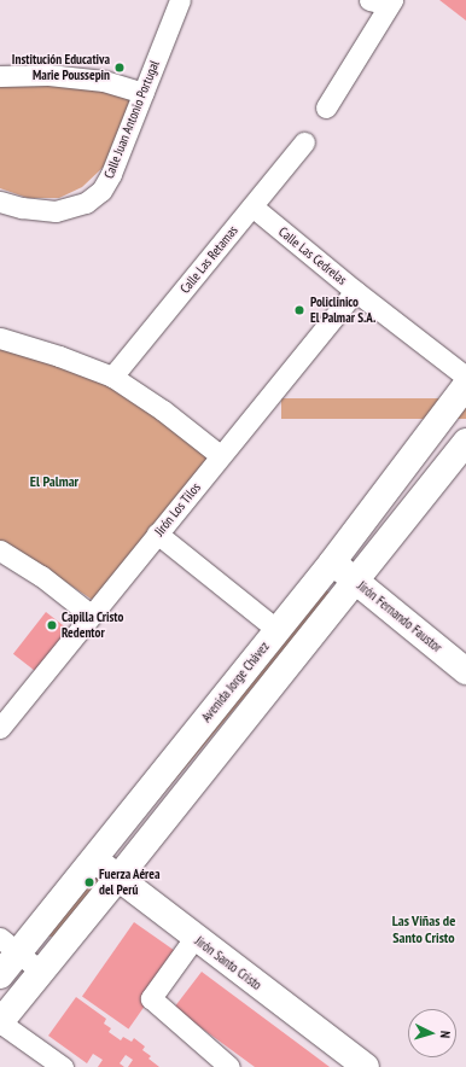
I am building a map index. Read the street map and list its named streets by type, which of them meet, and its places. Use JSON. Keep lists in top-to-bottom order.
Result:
{
  "streets": {
    "main road": ["Jirón Fernando Faustor", "Avenida Jorge Chávez", "Jirón Santo Cristo"],
    "street": [
      "Calle Juan Antonio Portugal",
      "Calle Las Cedrelas",
      "Calle Las Retamas",
      "Jirón Los Tilos"
    ]
  },
  "crossings": [
    ["Calle Las Cedrelas", "Calle Las Retamas"],
    ["Calle Las Cedrelas", "Jirón Los Tilos"],
    ["Jirón Fernando Faustor", "Avenida Jorge Chávez"],
    ["Avenida Jorge Chávez", "Jirón Santo Cristo"]
  ],
  "districts": ["El Palmar", "Las Viñas de Santo Cristo"],
  "places": [
    "Institución Educativa Marie Poussepin",
    "Policlinico El Palmar S.A.",
    "Capilla Cristo Redentor",
    "Fuerza Aérea del Perú"
  ],
  "north": "right"
}
